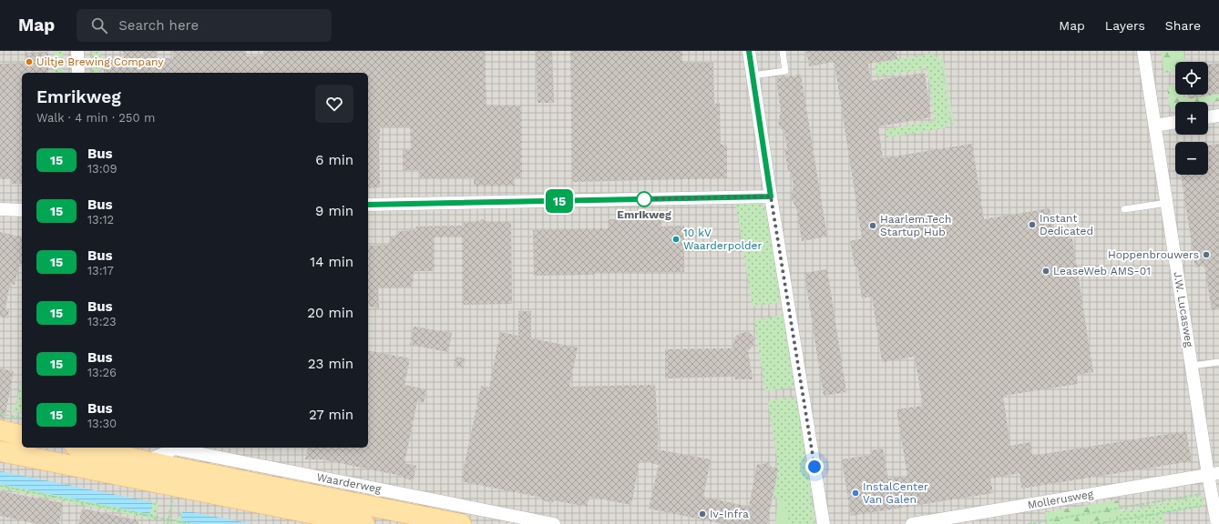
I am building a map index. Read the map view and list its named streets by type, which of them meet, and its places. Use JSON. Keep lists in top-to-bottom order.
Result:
{
  "streets": {
    "main road": ["Waarderweg"],
    "street": ["J.W. Lucasweg", "Mollerusweg"]
  },
  "crossings": [
    ["J.W. Lucasweg", "Mollerusweg"]
  ],
  "places": [
    "Uiltje Brewing Company",
    "Emrikweg",
    "Instant Dedicated",
    "Haarlem.Tech Startup Hub",
    "10 kV Waarderpolder",
    "Hoppenbrouwers",
    "LeaseWeb AMS-01",
    "InstalCenter Van Galen",
    "Iv-Infra"
  ],
  "lines": ["bus line 15"],
  "page": {
    "header": "Map",
    "search": "Search here",
    "nav": ["Map", "Layers", "Share"],
    "on_map": "15",
    "map_buttons": ["+", "−"],
    "heading": ["Emrikweg", "Walk · 4 min · 250 m"],
    "list": [
      {
        "mark": "15",
        "name": "Bus",
        "note": "13:09",
        "value": "6 min"
      },
      {
        "mark": "15",
        "name": "Bus",
        "note": "13:12",
        "value": "9 min"
      },
      {
        "mark": "15",
        "name": "Bus",
        "note": "13:17",
        "value": "14 min"
      },
      {
        "mark": "15",
        "name": "Bus",
        "note": "13:23",
        "value": "20 min"
      },
      {
        "mark": "15",
        "name": "Bus",
        "note": "13:26",
        "value": "23 min"
      },
      {
        "mark": "15",
        "name": "Bus",
        "note": "13:30",
        "value": "27 min"
      }
    ]
  }
}
